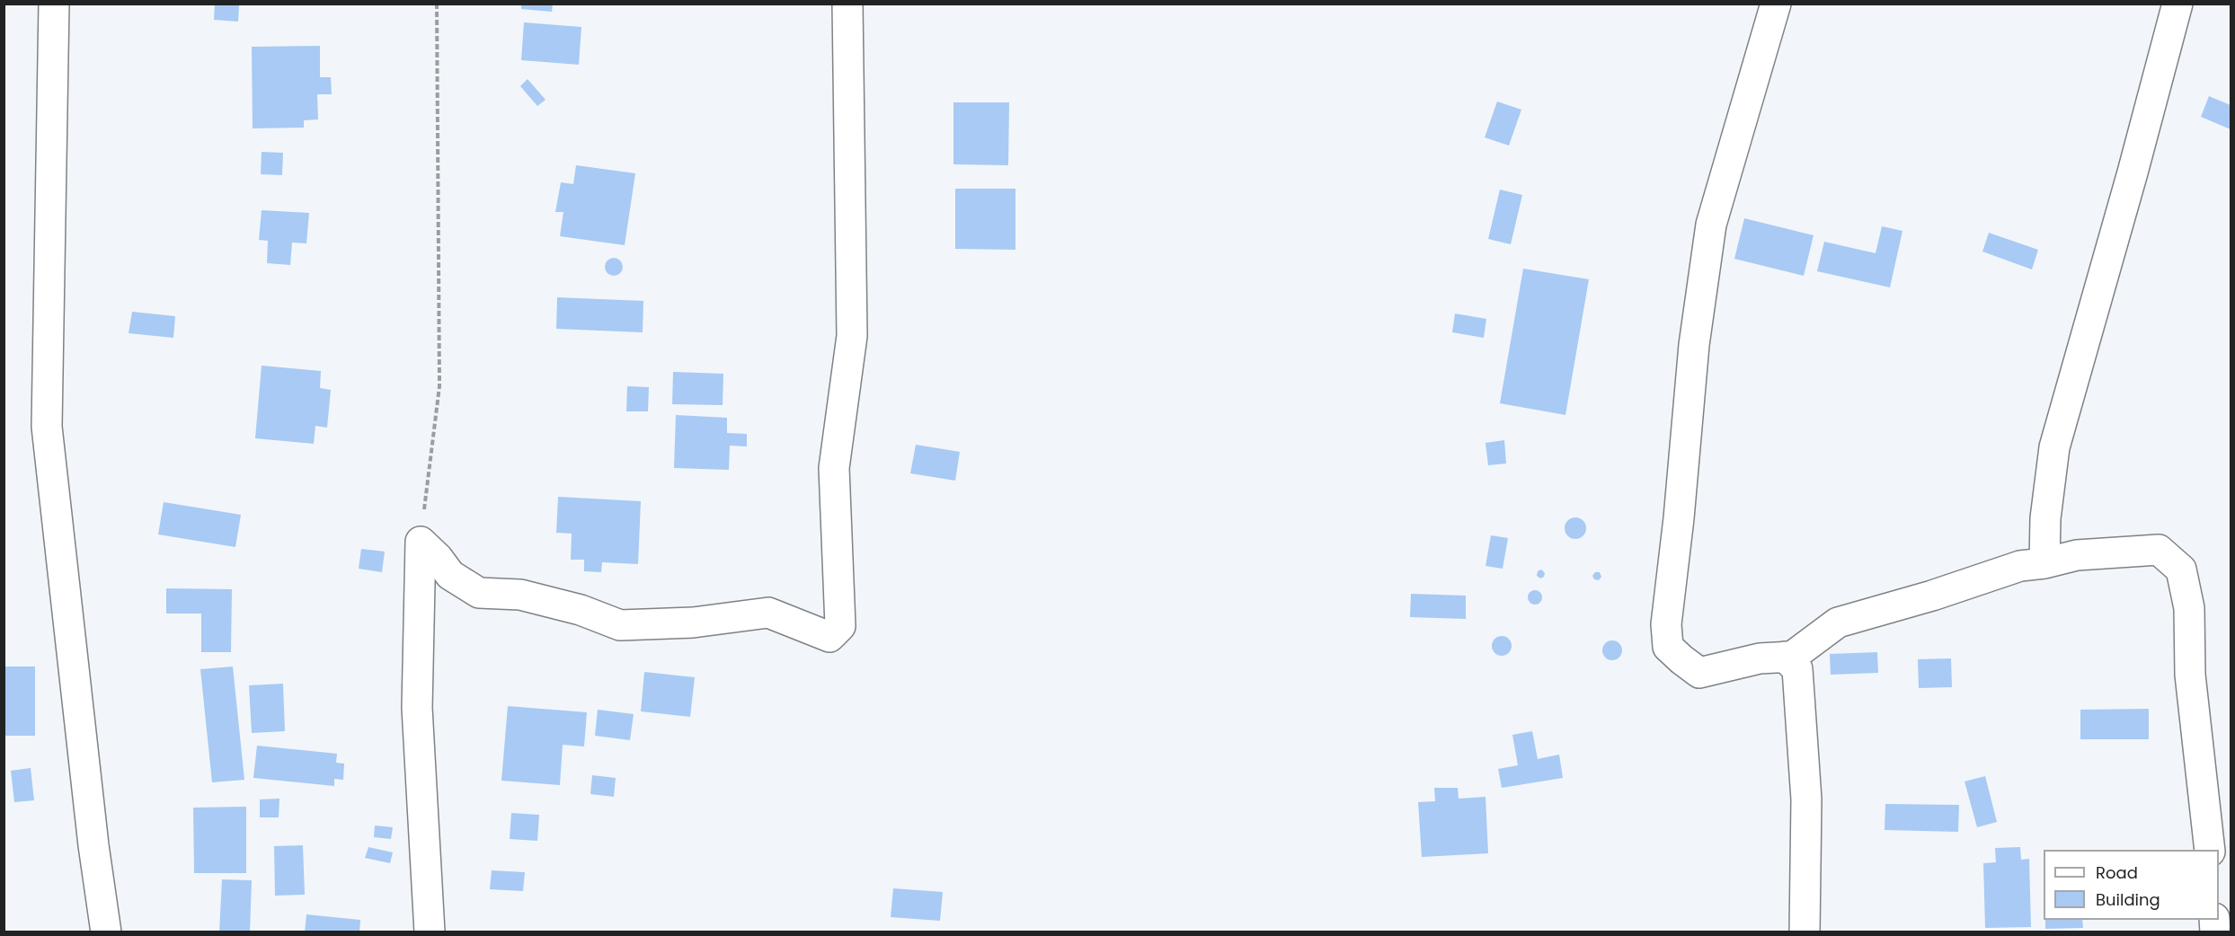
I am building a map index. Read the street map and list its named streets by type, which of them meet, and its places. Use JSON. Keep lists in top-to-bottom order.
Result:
{
  "legend": ["Road", "Building"]
}
